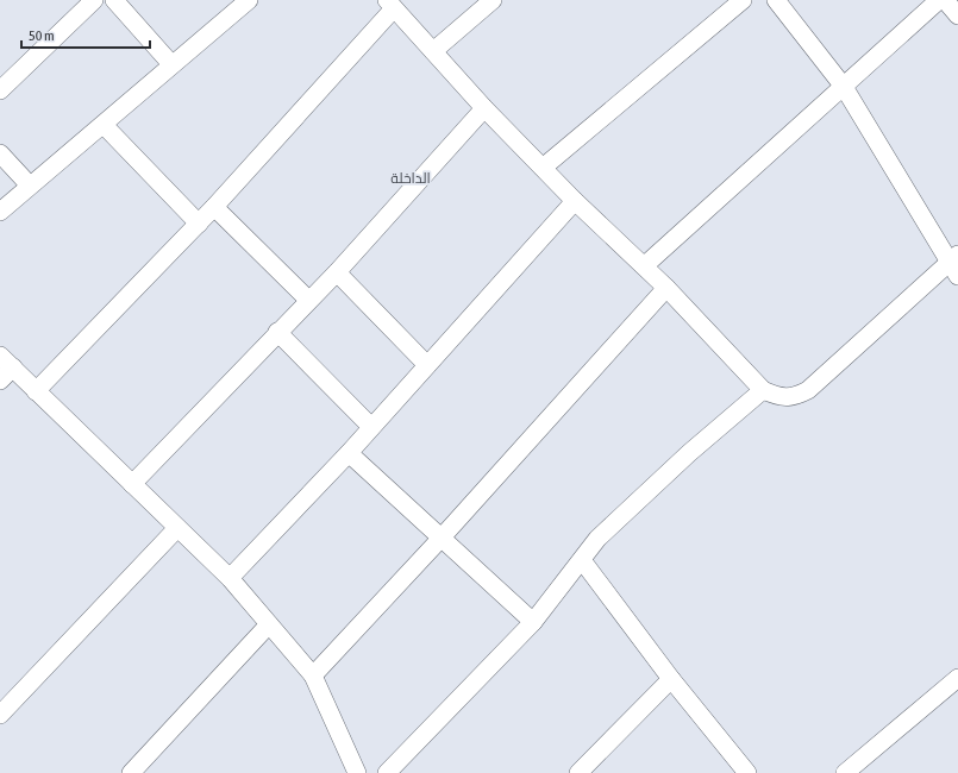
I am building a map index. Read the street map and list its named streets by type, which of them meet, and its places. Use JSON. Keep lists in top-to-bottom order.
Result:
{
  "districts": ["الداخلة"],
  "scale_bar": "50 m"
}
